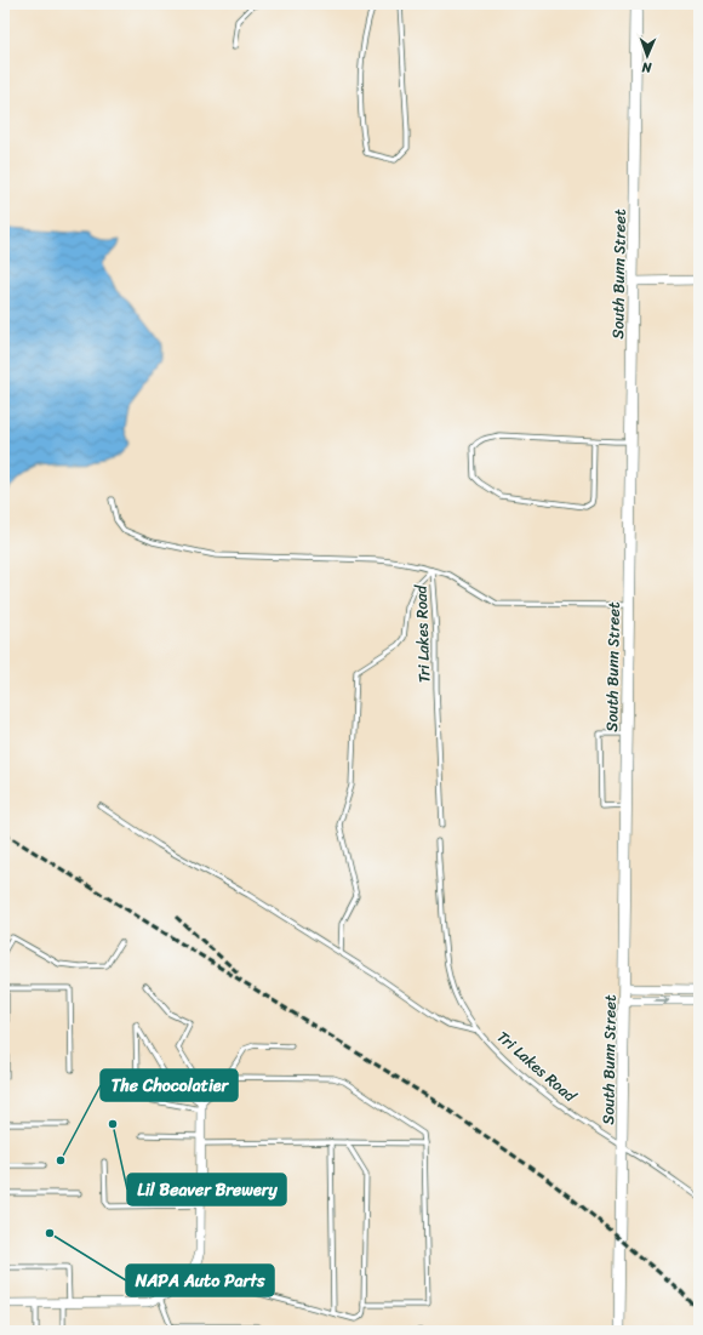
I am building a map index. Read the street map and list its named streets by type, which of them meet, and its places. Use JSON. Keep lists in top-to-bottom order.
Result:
{
  "streets": {
    "street": ["South Bunn Street"],
    "lane": ["Tri Lakes Road"]
  },
  "crossings": [
    ["South Bunn Street", "Tri Lakes Road"]
  ],
  "places": ["Lil Beaver Brewery", "The Chocolatier", "NAPA Auto Parts"],
  "north": "bottom"
}
